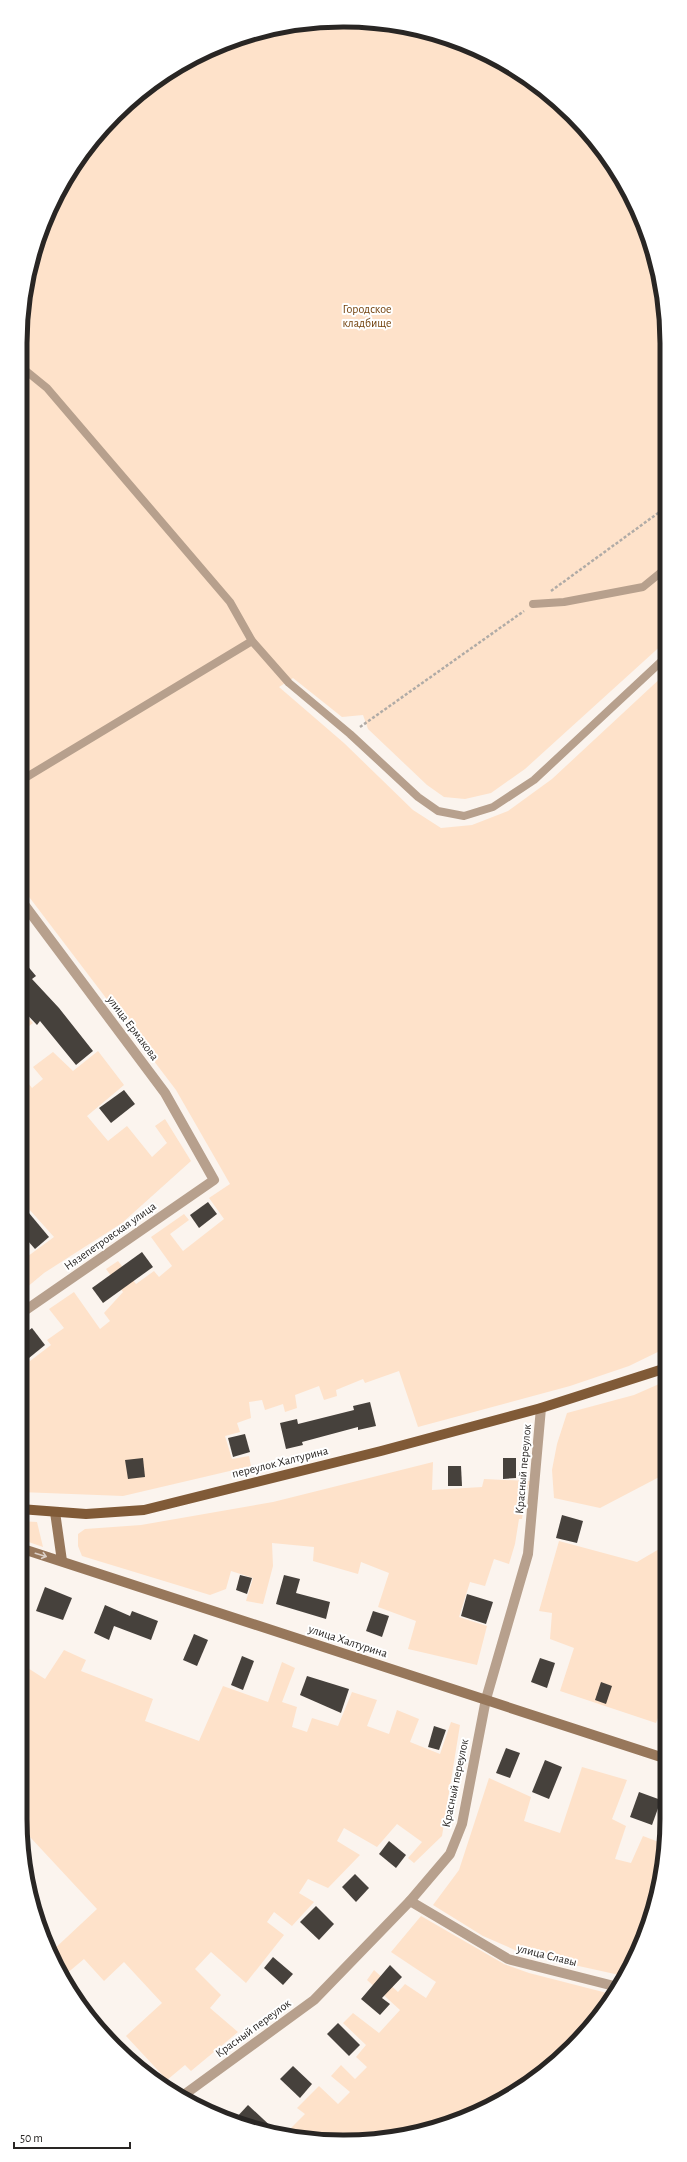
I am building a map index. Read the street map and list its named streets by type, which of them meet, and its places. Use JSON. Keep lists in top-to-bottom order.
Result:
{
  "streets": {
    "main road": ["переулок Халтурина"],
    "street": [
      "улица Ермакова",
      "Нязепетровская улица",
      "Красный переулок",
      "улица Халтурина",
      "улица Славы"
    ]
  },
  "crossings": [
    ["улица Ермакова", "Нязепетровская улица"],
    ["переулок Халтурина", "Красный переулок"],
    ["Красный переулок", "улица Халтурина"],
    ["Красный переулок", "улица Славы"]
  ],
  "parks": ["Городское кладбище"],
  "scale_bar": "50 m"
}
